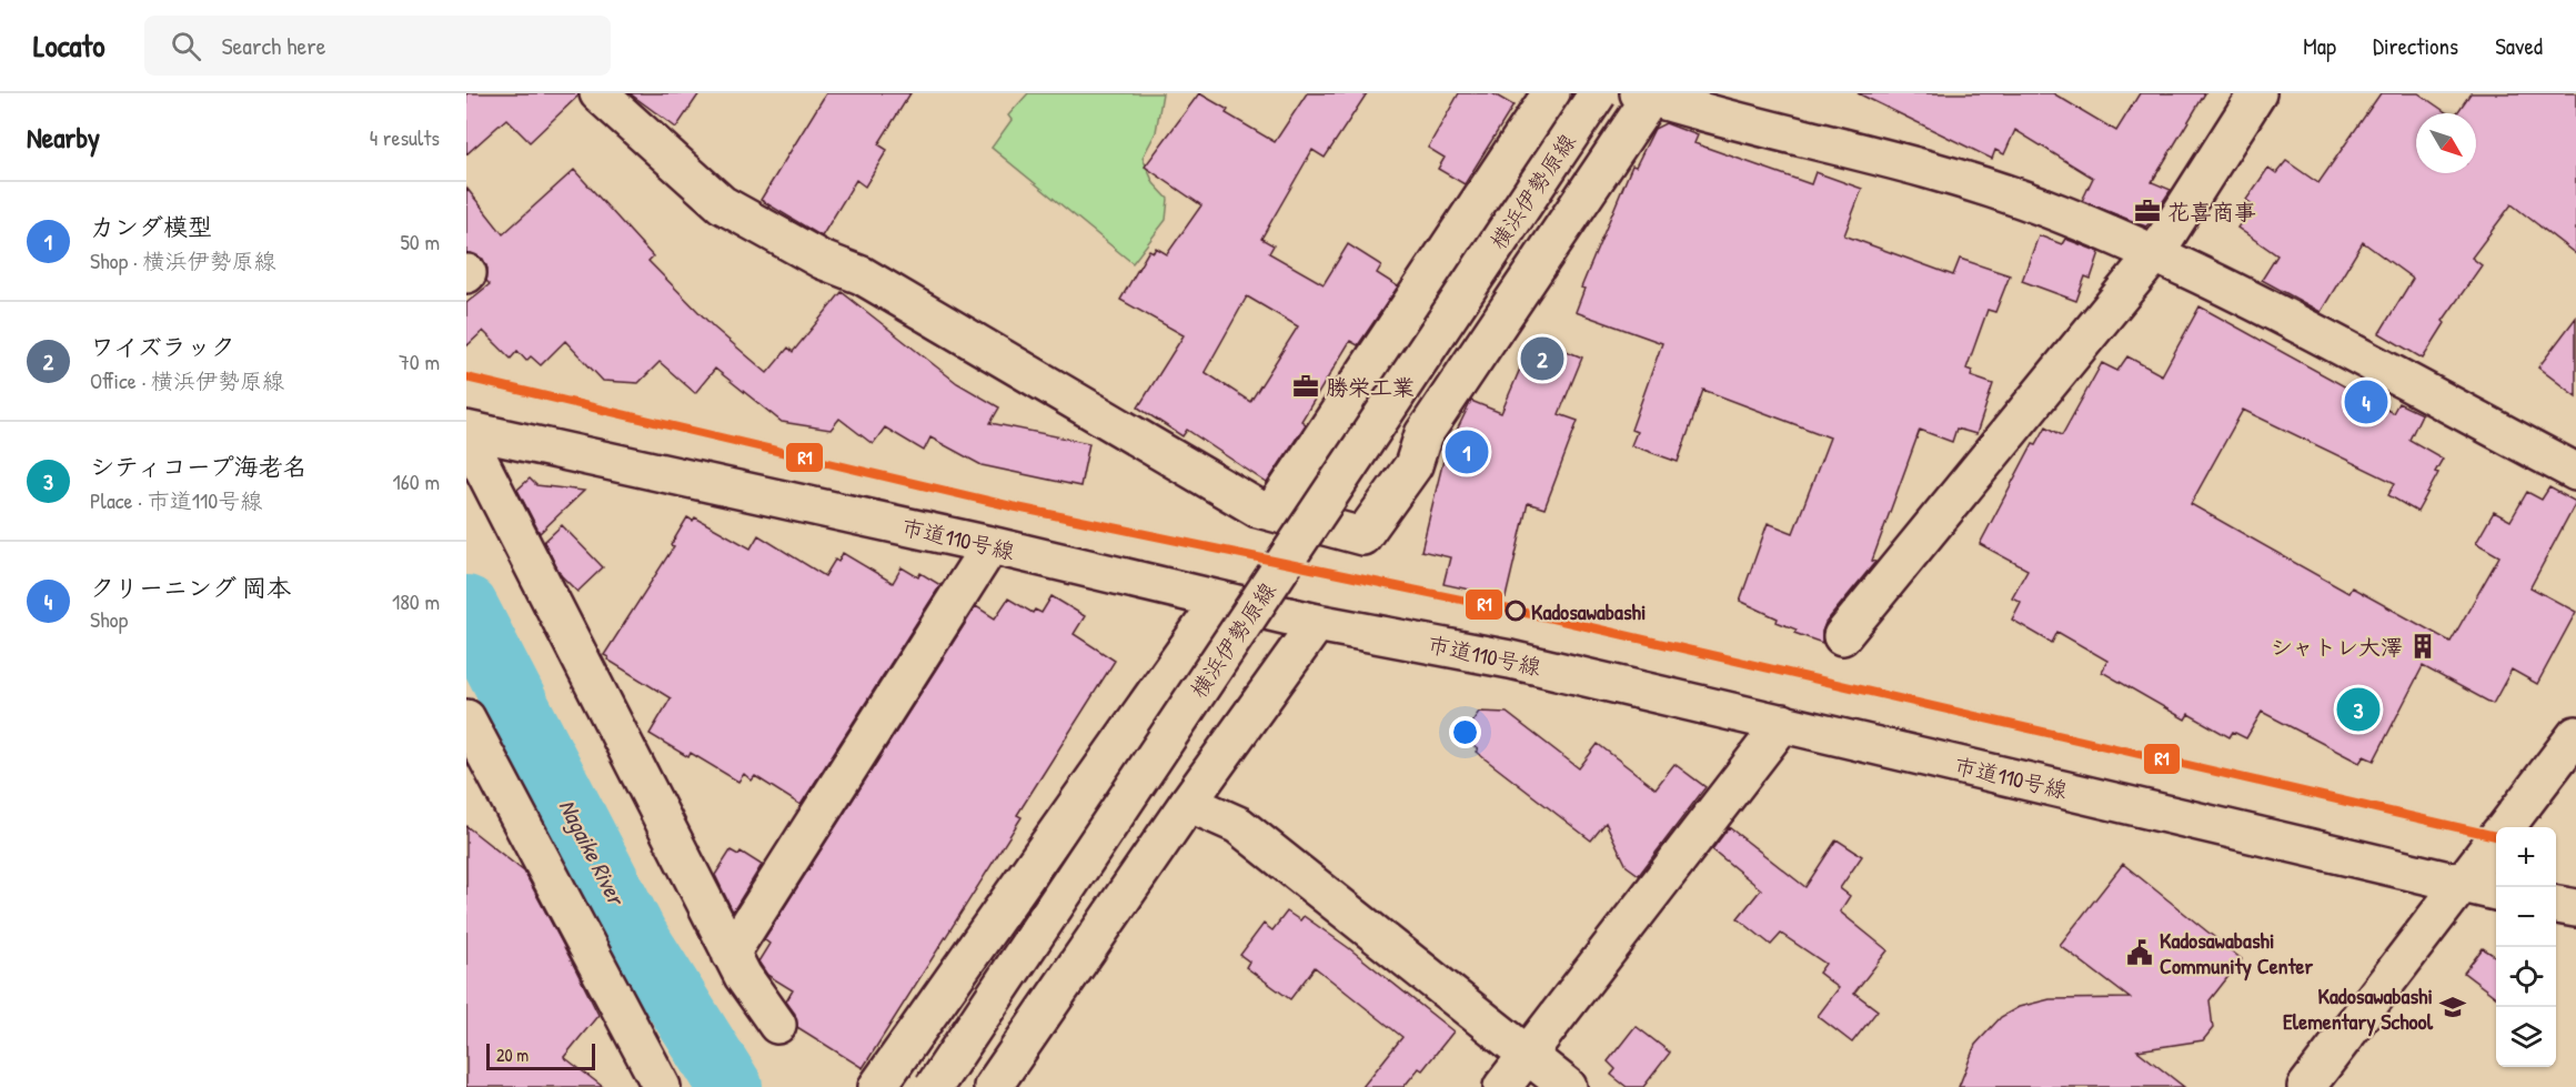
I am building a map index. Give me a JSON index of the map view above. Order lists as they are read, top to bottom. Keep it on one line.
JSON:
{"streets":{"street":["横浜伊勢原線","市道110号線"]},"water":["Nagaike River"],"places":{"office":["花喜商事","勝栄工業"],"other":["Kadosawabashi"],"building":["シャトレ大澤"],"public building":["Kadosawabashi Community Center"],"school or university":["Kadosawabashi Elementary School"]},"lines":["transit line R1"],"scale_bar":"20 m","north":"bottom right","page":{"header":"Locato","search":"Search here","nav":["Map","Directions","Saved"],"heading":["Nearby","4 results"],"list":[{"mark":"1","name":"カンダ模型","note":"Shop · 横浜伊勢原線","value":"50 m"},{"mark":"2","name":"ワイズラック","note":"Office · 横浜伊勢原線","value":"70 m"},{"mark":"3","name":"シティコープ海老名","note":"Place · 市道110号線","value":"160 m"},{"mark":"4","name":"クリーニング 岡本","note":"Shop","value":"180 m"}],"pins":["2","4","1","3"],"map_buttons":["+","−"],"scale":"20 m"}}
